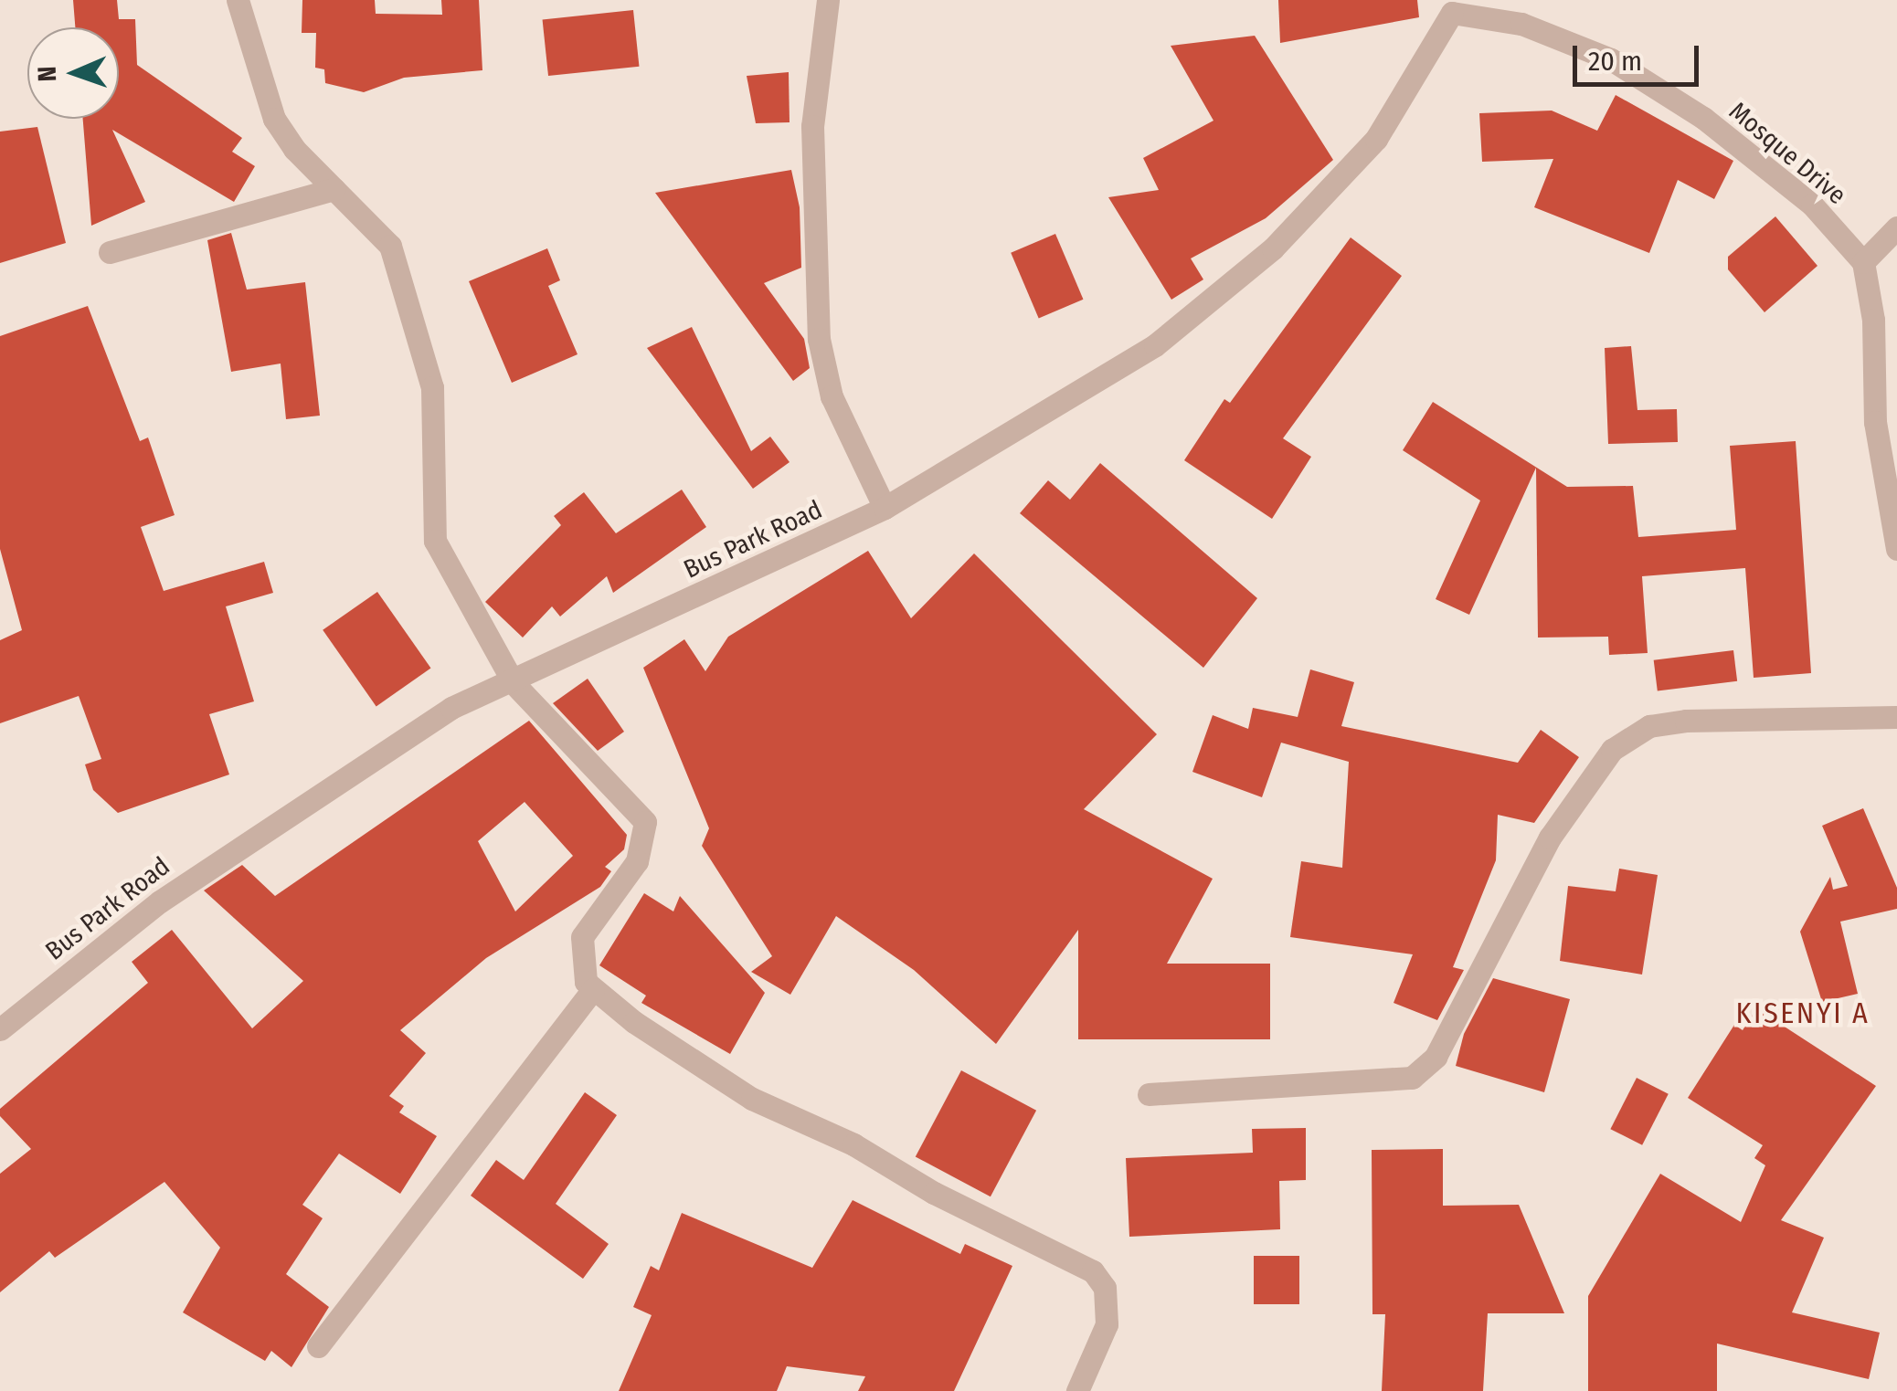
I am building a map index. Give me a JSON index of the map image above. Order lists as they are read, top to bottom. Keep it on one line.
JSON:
{"streets":{"street":["Mosque Drive","Bus Park Road"]},"crossings":[["Mosque Drive","Bus Park Road"]],"districts":["KISENYI A"],"scale_bar":"20 m","north":"left"}
